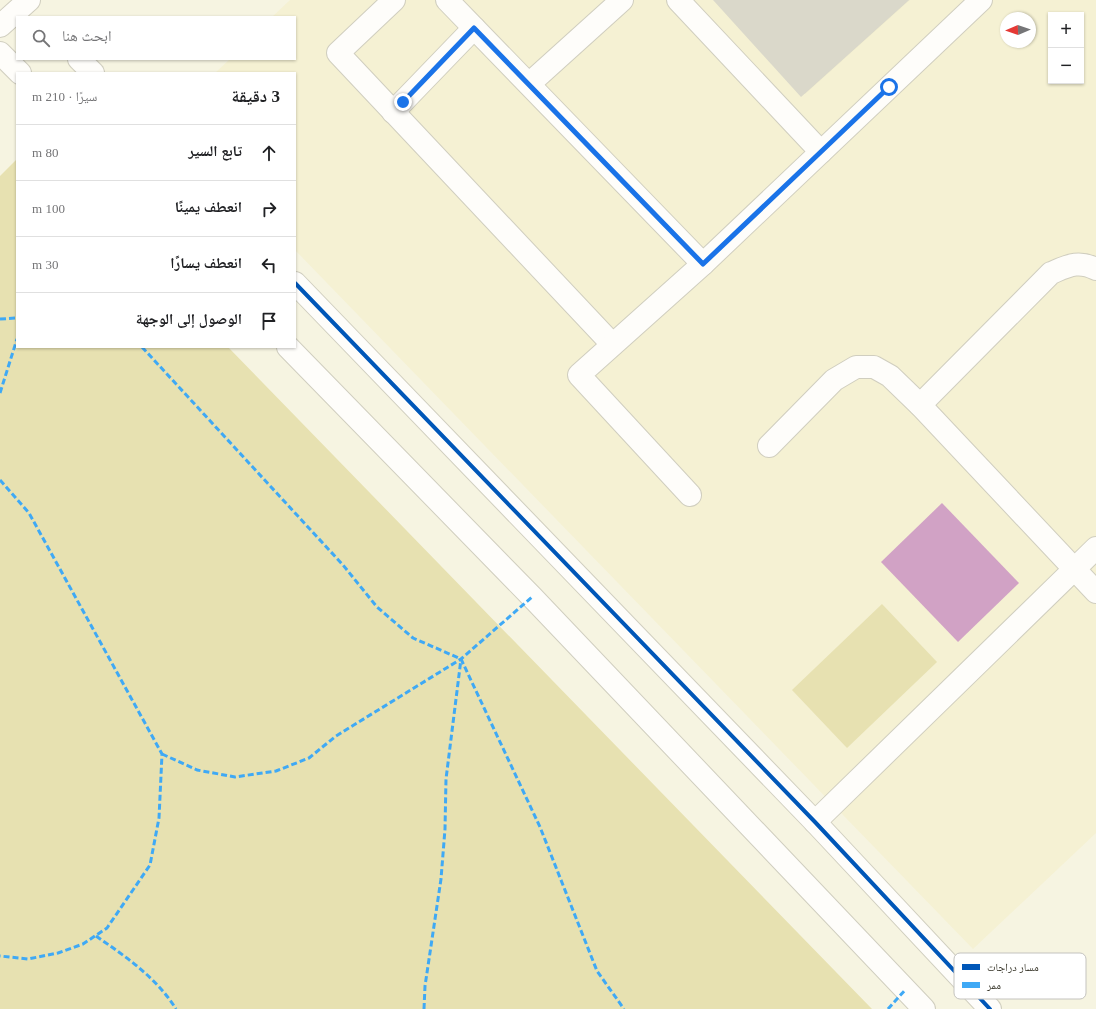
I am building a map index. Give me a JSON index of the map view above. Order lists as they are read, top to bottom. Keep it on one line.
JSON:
{"legend":["مسار دراجات","ممر"],"north":"left","page":{"map_buttons":["+","−"],"search":"ابحث هنا","heading":["3 دقيقة","سيرًا · 210 m"],"list":[["تابع السير","80 m"],["انعطف يمينًا","100 m"],["انعطف يسارًا","30 m"],"الوصول إلى الوجهة"]}}
